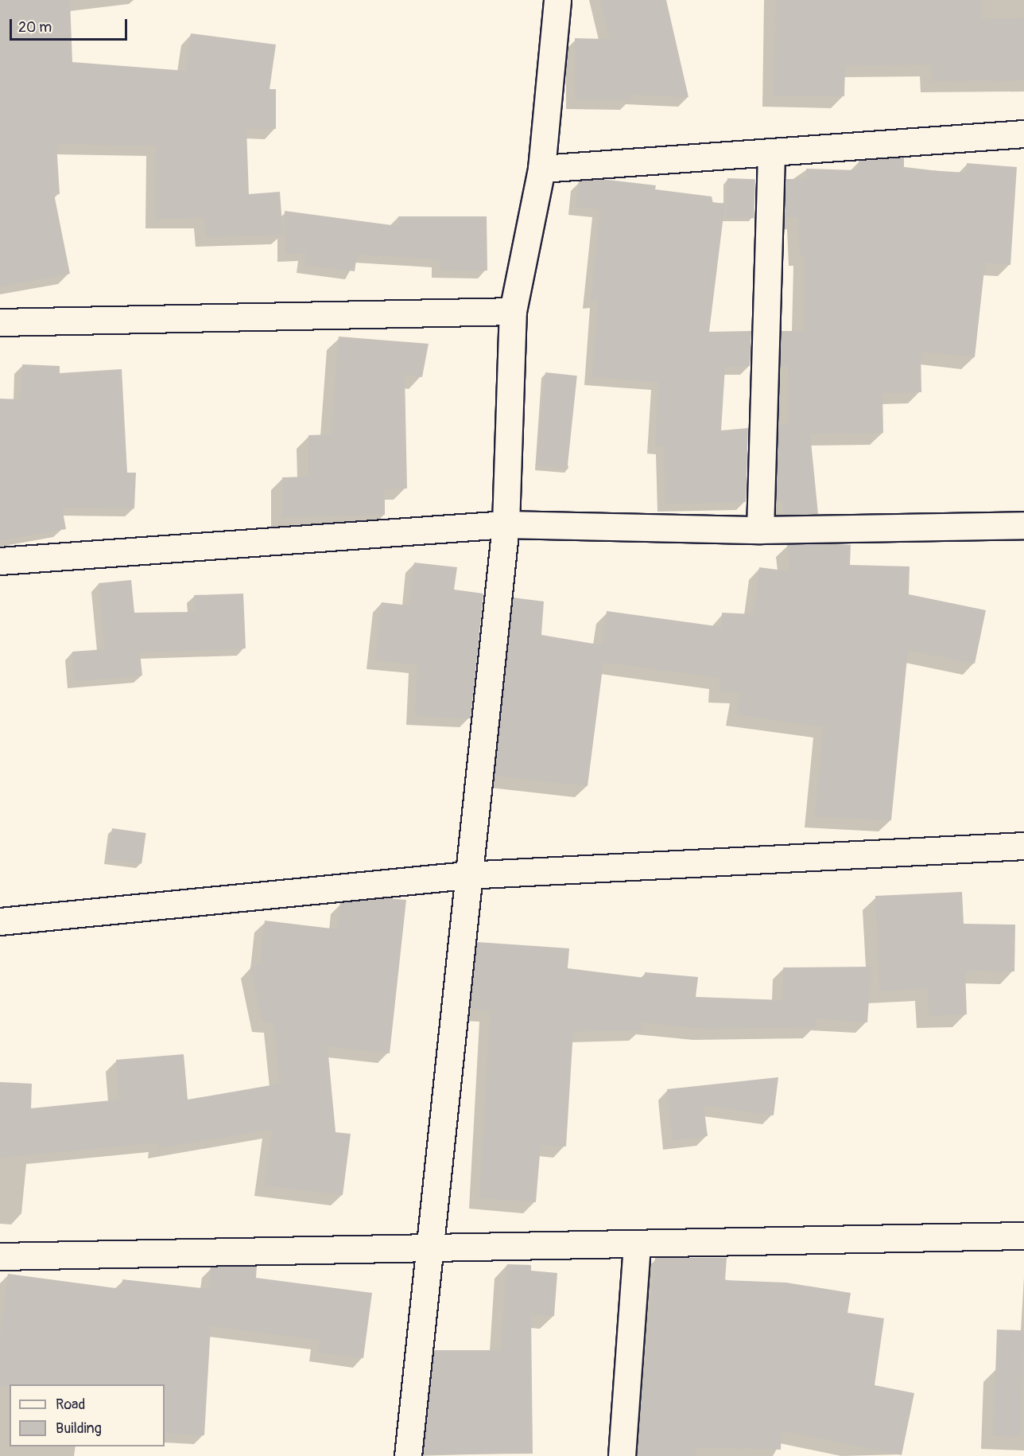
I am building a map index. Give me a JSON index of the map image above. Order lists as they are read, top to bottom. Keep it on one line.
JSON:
{"legend":["Road","Building"],"scale_bar":"20 m"}
